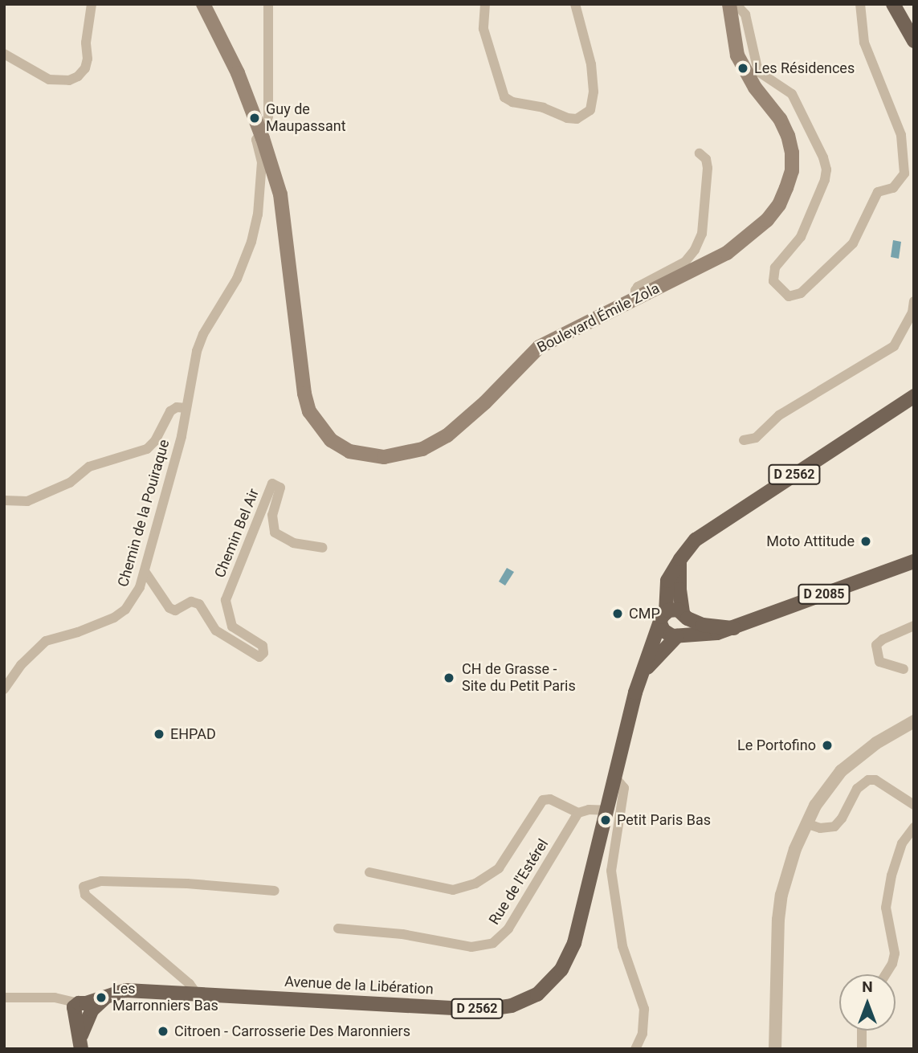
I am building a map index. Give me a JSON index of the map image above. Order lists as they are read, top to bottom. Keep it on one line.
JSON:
{"streets":{"main road":["Boulevard Émile Zola","D 2562","D 2085","Avenue de la Libération"],"street":["Chemin de la Pouiraque","Chemin Bel Air","Rue de l'Estérel"]},"crossings":[["Boulevard Émile Zola","Chemin de la Pouiraque"],["D 2562","D 2085"],["D 2562","Avenue de la Libération"],["Chemin de la Pouiraque","Chemin Bel Air"],["D 2085","Avenue de la Libération"]],"places":["Les Résidences","Guy de Maupassant","Moto Attitude","CMP","CH de Grasse - Site du Petit Paris","EHPAD","Le Portofino","Petit Paris Bas","Les Marronniers Bas","Citroen - Carrosserie Des Maronniers"],"north":"top"}
